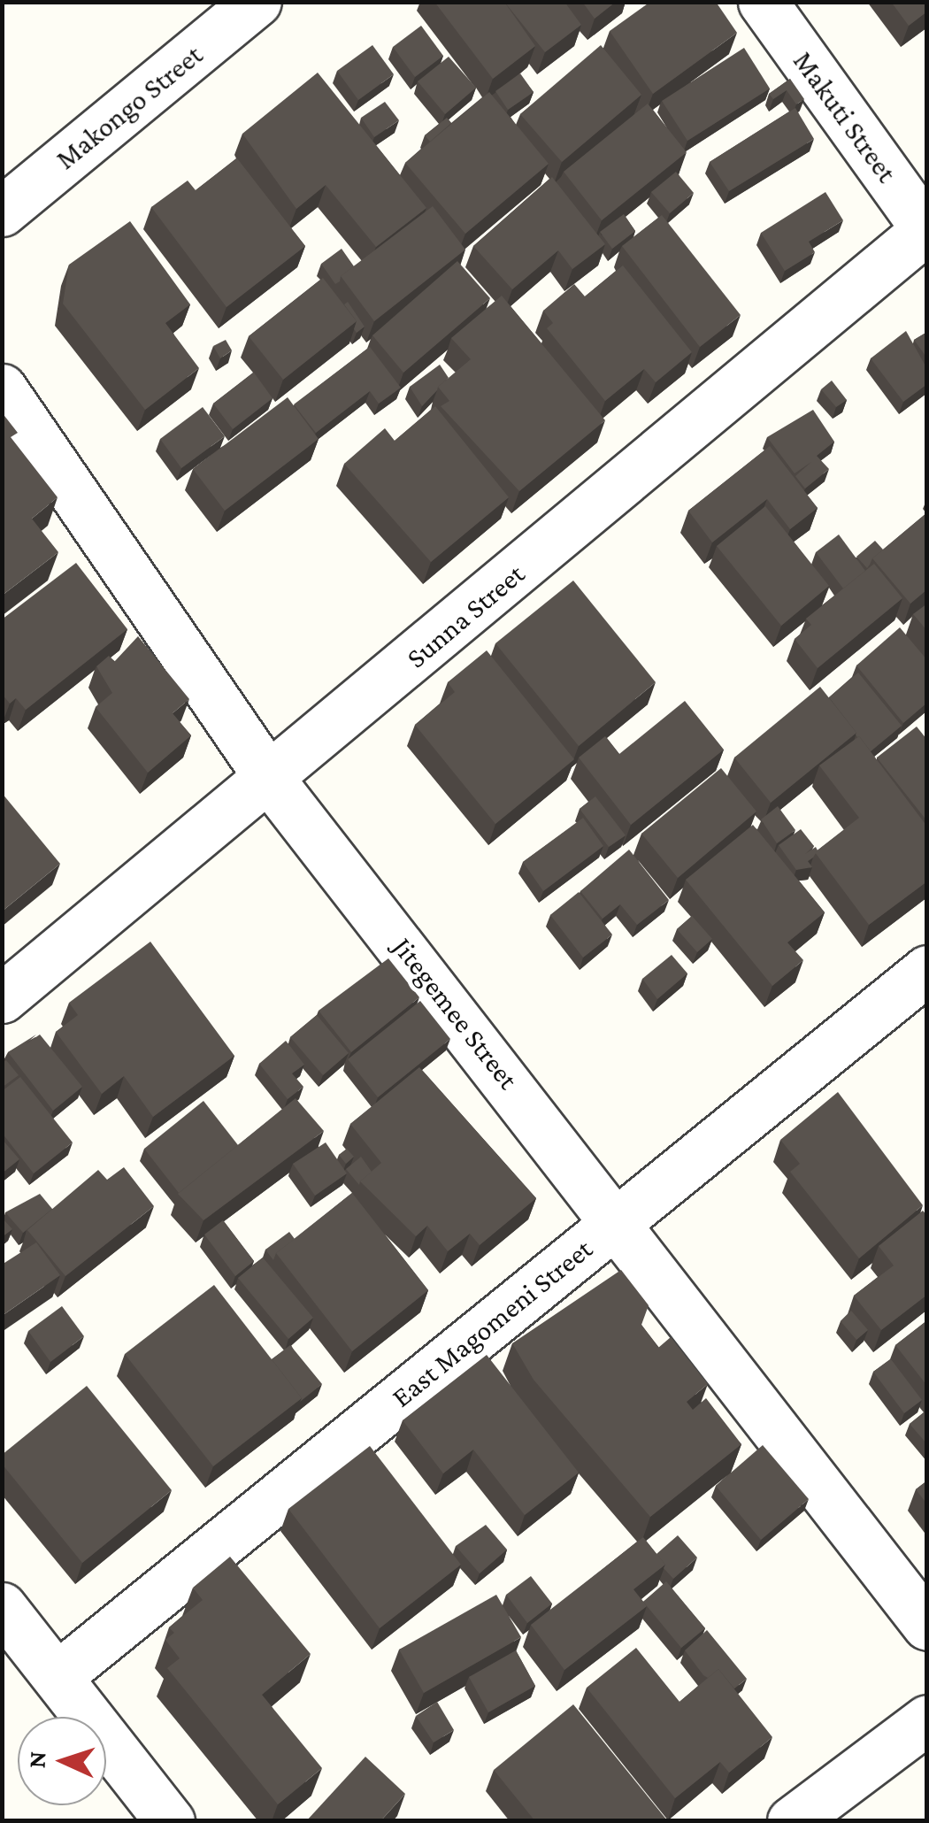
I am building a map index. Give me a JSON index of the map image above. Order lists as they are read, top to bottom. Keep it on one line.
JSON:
{"streets":{"street":["Makongo Street","Makuti Street","Sunna Street","Jitegemee Street","East Magomeni Street"]},"crossings":[["Makuti Street","Sunna Street"],["Sunna Street","Jitegemee Street"],["Jitegemee Street","East Magomeni Street"]],"north":"left"}
